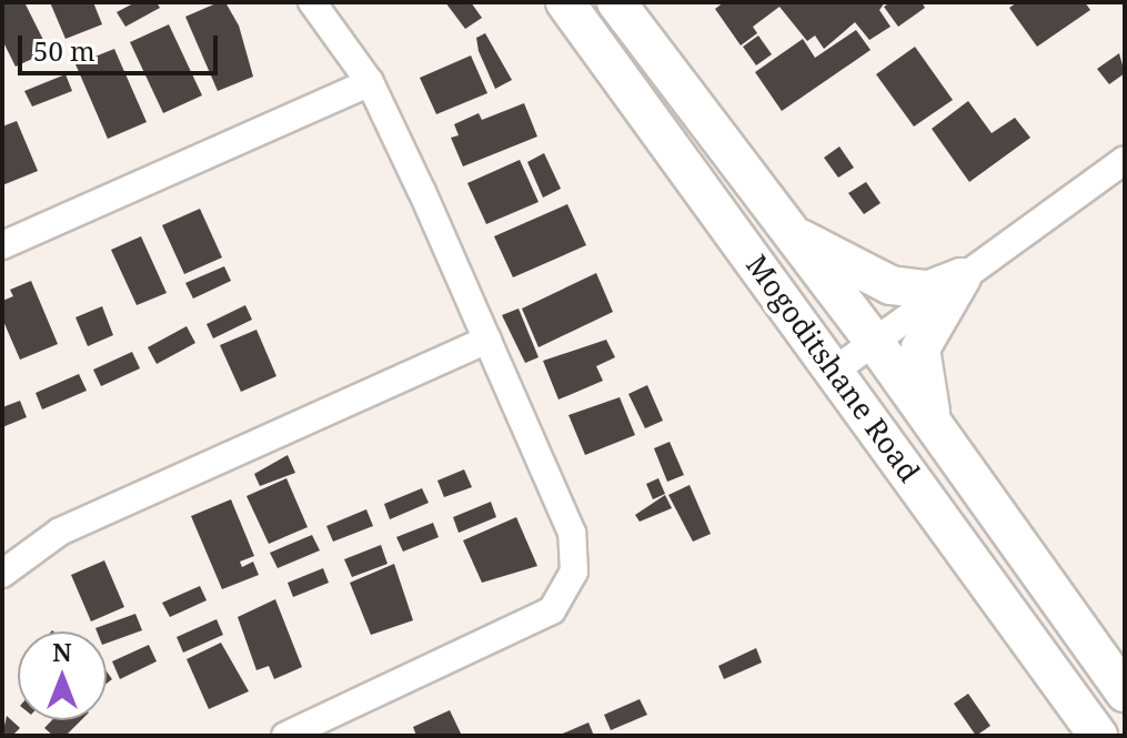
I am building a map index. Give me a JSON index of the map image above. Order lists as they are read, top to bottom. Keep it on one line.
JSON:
{"streets":{"main road":["Mogoditshane Road"]},"scale_bar":"50 m","north":"top"}
